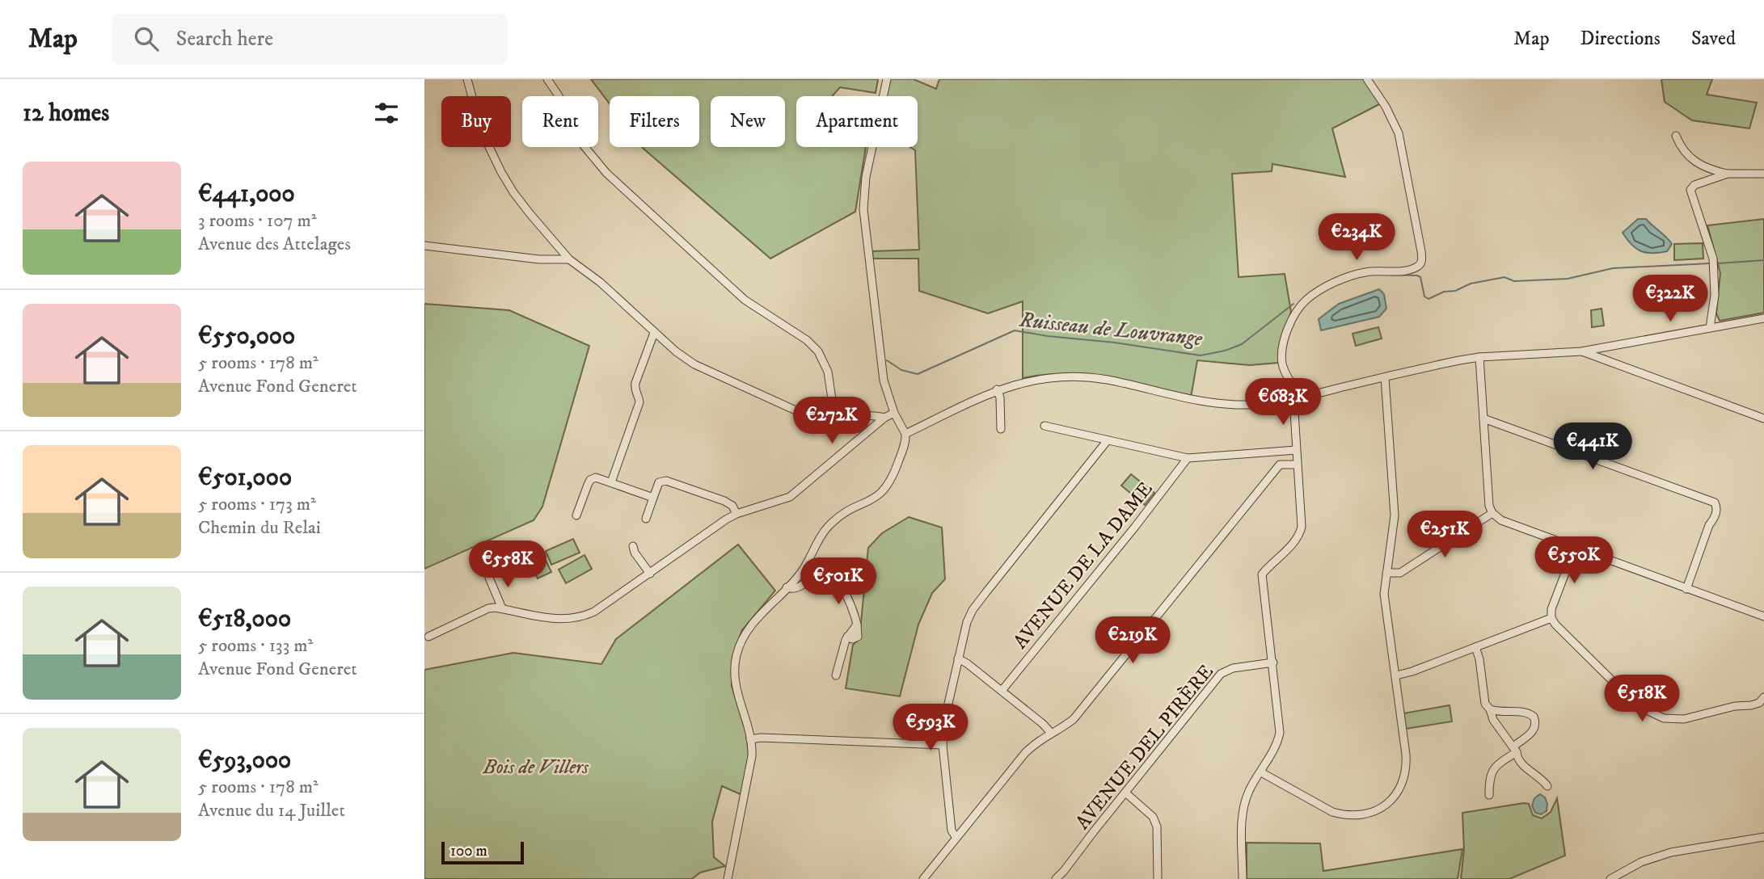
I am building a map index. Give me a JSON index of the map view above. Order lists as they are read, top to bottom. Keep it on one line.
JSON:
{"streets":{"street":["AVENUE DE LA DAME","AVENUE DEL PIRÈRE"]},"water":["Ruisseau de Louvrange"],"parks":["Bois de Villers"],"scale_bar":"100 m","page":{"header":"Map","search":"Search here","nav":["Map","Directions","Saved"],"heading":"12 homes","chip":["Buy","Rent","Filters","New","Apartment"],"list":[{"name":"€441,000","note":"3 rooms · 107 m² · Avenue des Attelages"},{"name":"€550,000","note":"5 rooms · 178 m² · Avenue Fond Generet"},{"name":"€501,000","note":"5 rooms · 173 m² · Chemin du Relai"},{"name":"€518,000","note":"5 rooms · 133 m² · Avenue Fond Generet"},{"name":"€593,000","note":"5 rooms · 178 m² · Avenue du 14 Juillet"}],"price":["€234K","€322K","€683K","€272K","€441K","€251K","€550K","€558K","€501K","€219K","€518K","€593K"],"scale":"100 m"}}
